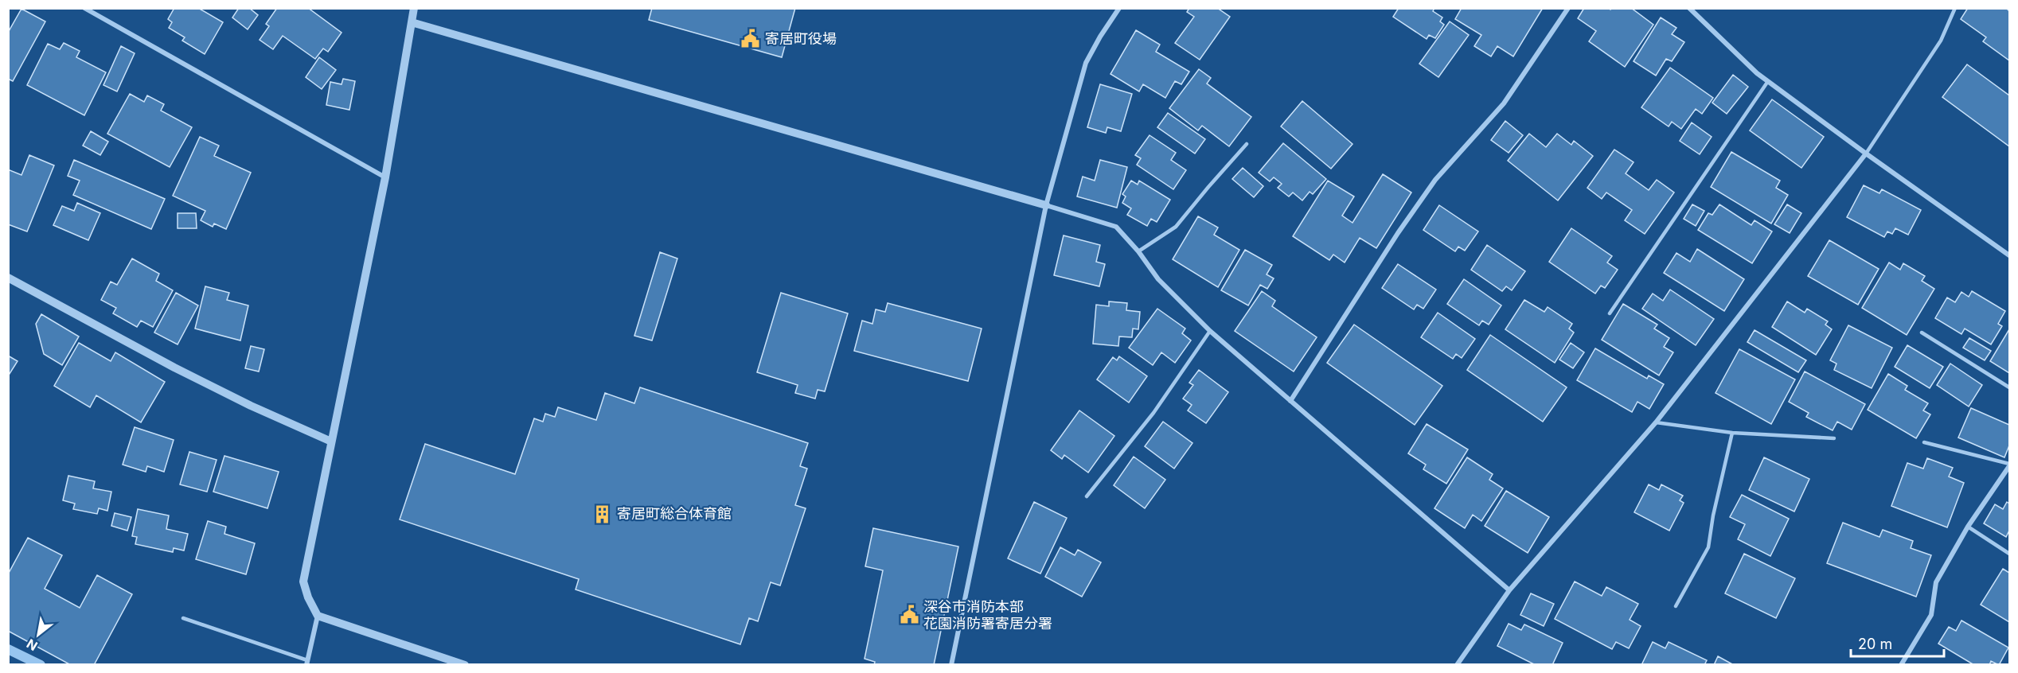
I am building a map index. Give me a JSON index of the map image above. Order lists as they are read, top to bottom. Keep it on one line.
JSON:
{"places":{"public building":["寄居町役場","深谷市消防本部 花園消防署寄居分署"],"building":["寄居町総合体育館"]},"scale_bar":"20 m","north":"bottom left"}
